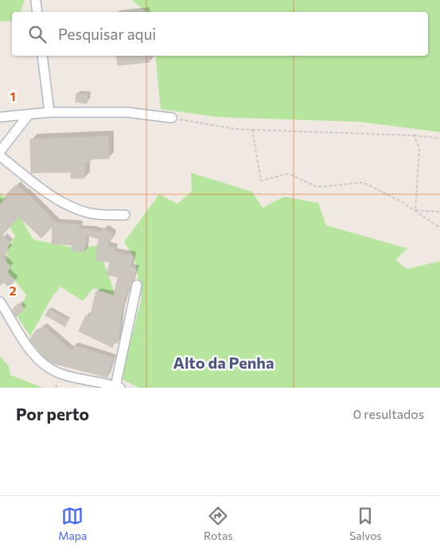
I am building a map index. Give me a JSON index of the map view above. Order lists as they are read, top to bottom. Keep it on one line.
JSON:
{"districts":["Alto da Penha"],"page":{"search":"Pesquisar aqui","heading":["Por perto","0 resultados"],"nav":["Mapa","Rotas","Salvos"]},"grid":{"rows":["1","2"]}}
